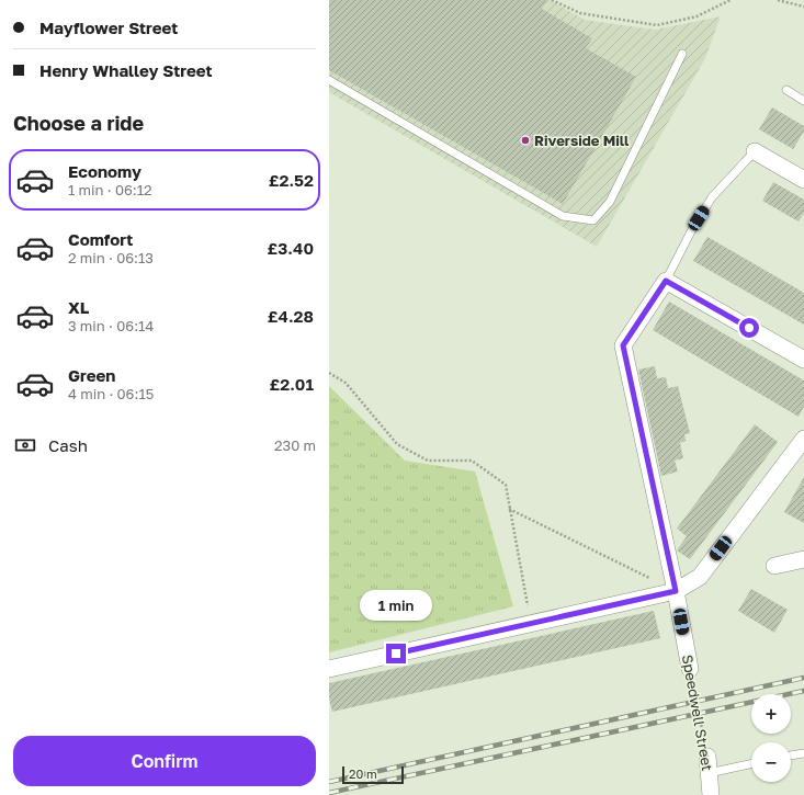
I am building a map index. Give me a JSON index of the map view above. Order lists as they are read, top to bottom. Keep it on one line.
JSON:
{"streets":{"street":["Speedwell Street"]},"places":["Riverside Mill"],"scale_bar":"20 m","page":{"banner":["Mayflower Street","Henry Whalley Street"],"heading":"Choose a ride","list":[{"name":"Economy","note":"1 min · 06:12","value":"£2.52"},{"name":"Comfort","note":"2 min · 06:13","value":"£3.40"},{"name":"XL","note":"3 min · 06:14","value":"£4.28"},{"name":"Green","note":"4 min · 06:15","value":"£2.01"}],"pay":["Cash","230 m"],"bubble":"1 min","map_buttons":["+","−"],"buttons":"Confirm","scale":"20 m"}}
